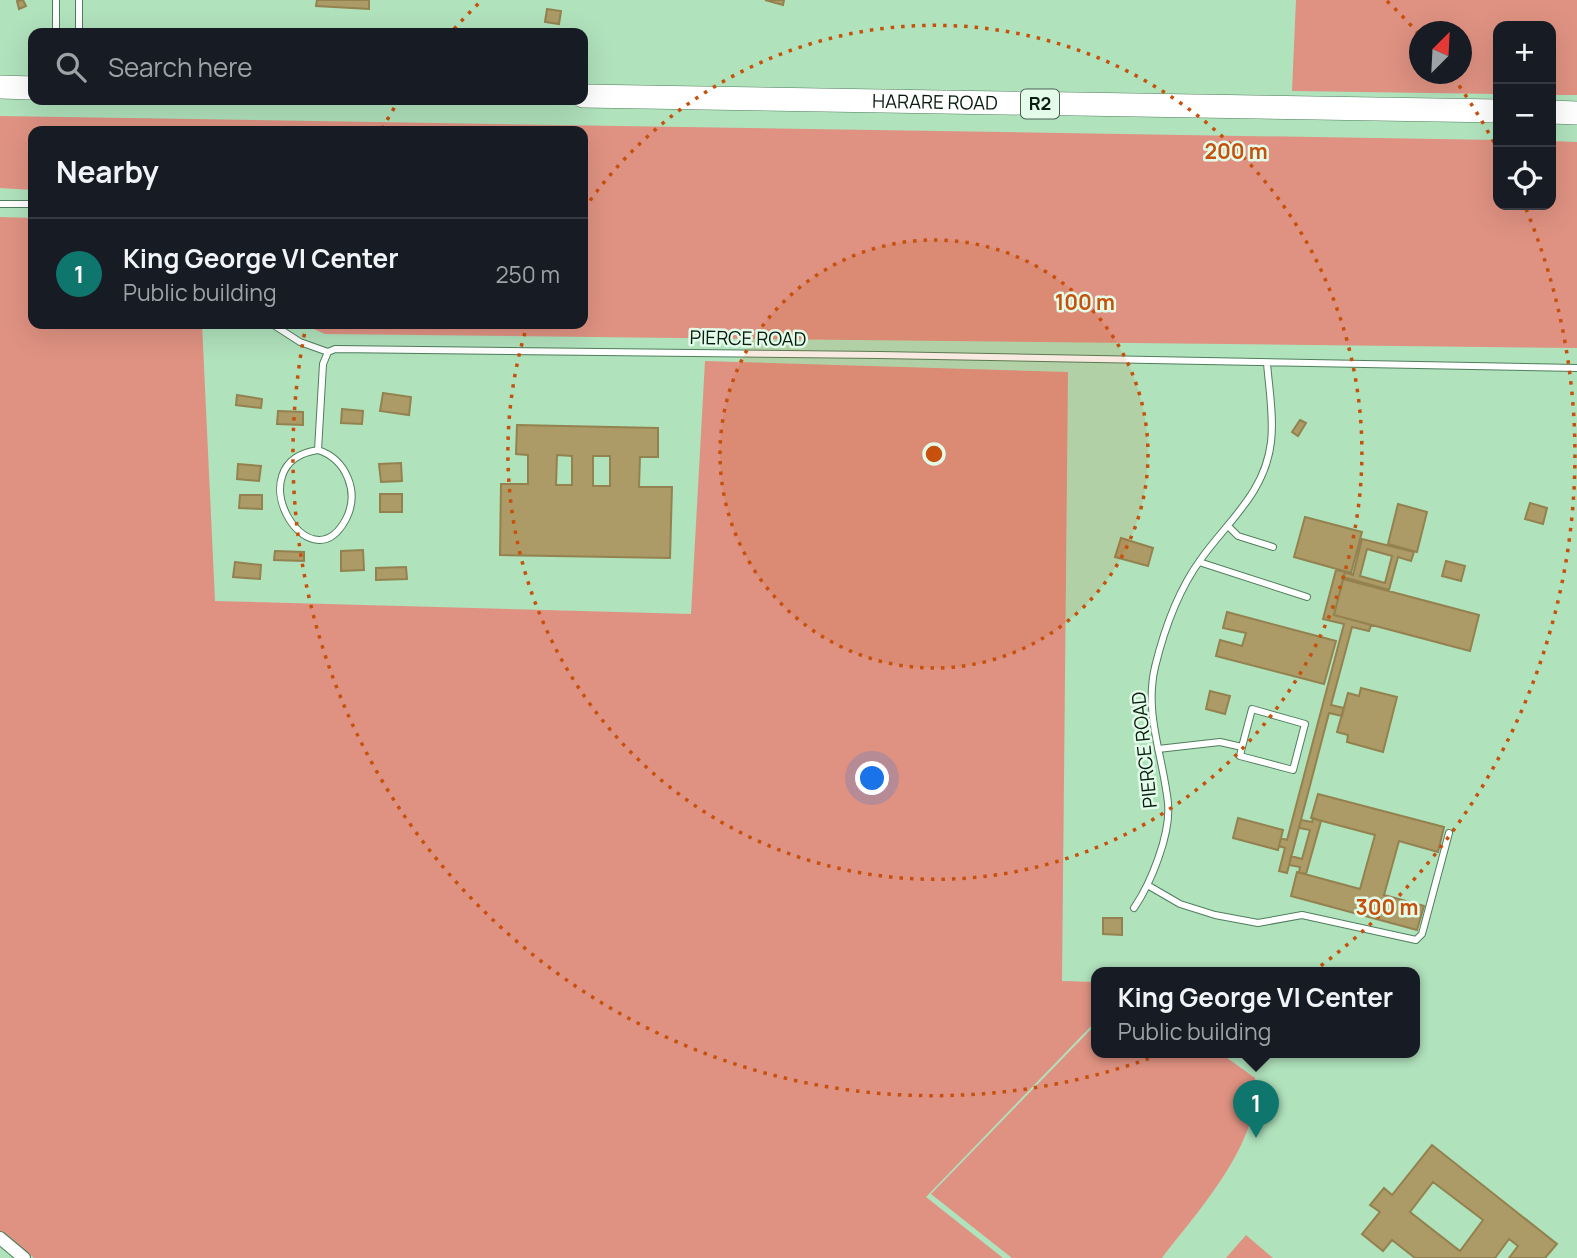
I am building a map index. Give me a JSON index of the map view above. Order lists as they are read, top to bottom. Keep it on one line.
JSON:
{"streets":{"highway":["HARARE ROAD","R2"],"lane":["PIERCE ROAD"]},"north":"top right","page":{"map_buttons":["+","−"],"search":"Search here","heading":"Nearby","list":[{"mark":"1","name":"King George VI Center","note":"Public building","value":"250 m"}],"popup":["King George VI Center","Public building"],"pins":"1"},"rings":["200 m","100 m","300 m"]}
